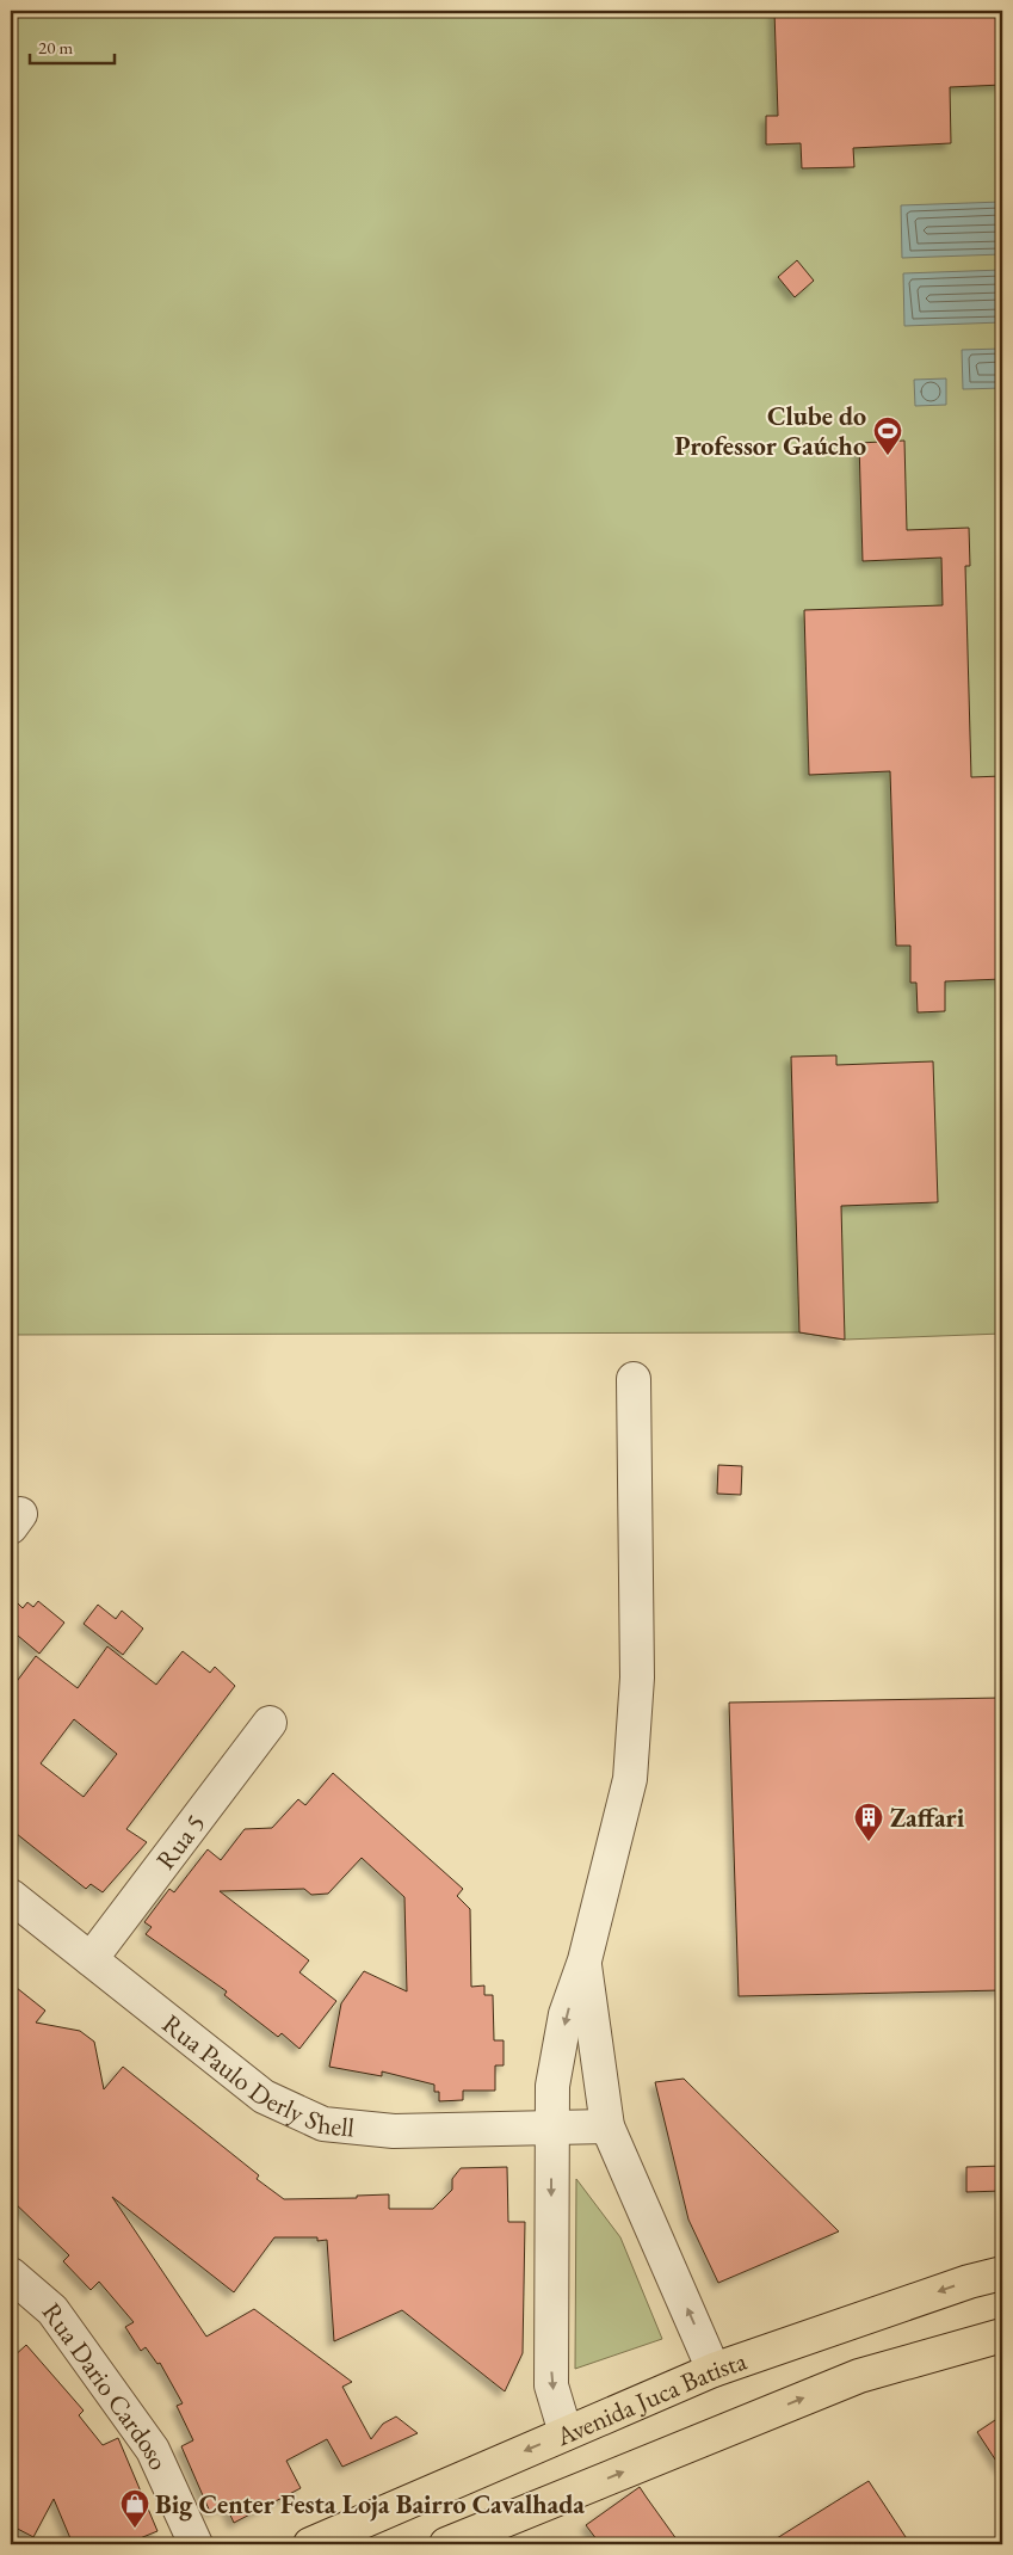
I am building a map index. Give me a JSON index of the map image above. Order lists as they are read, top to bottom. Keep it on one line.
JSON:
{"streets":{"main road":["Avenida Juca Batista"],"street":["Rua 5","Rua Paulo Derly Shell","Rua Dario Cardoso"]},"crossings":[["Rua 5","Rua Paulo Derly Shell"]],"places":{"sports":["Clube do Professor Gaúcho"],"building":["Zaffari"],"shop":["Big Center Festa Loja Bairro Cavalhada"]},"scale_bar":"20 m"}
